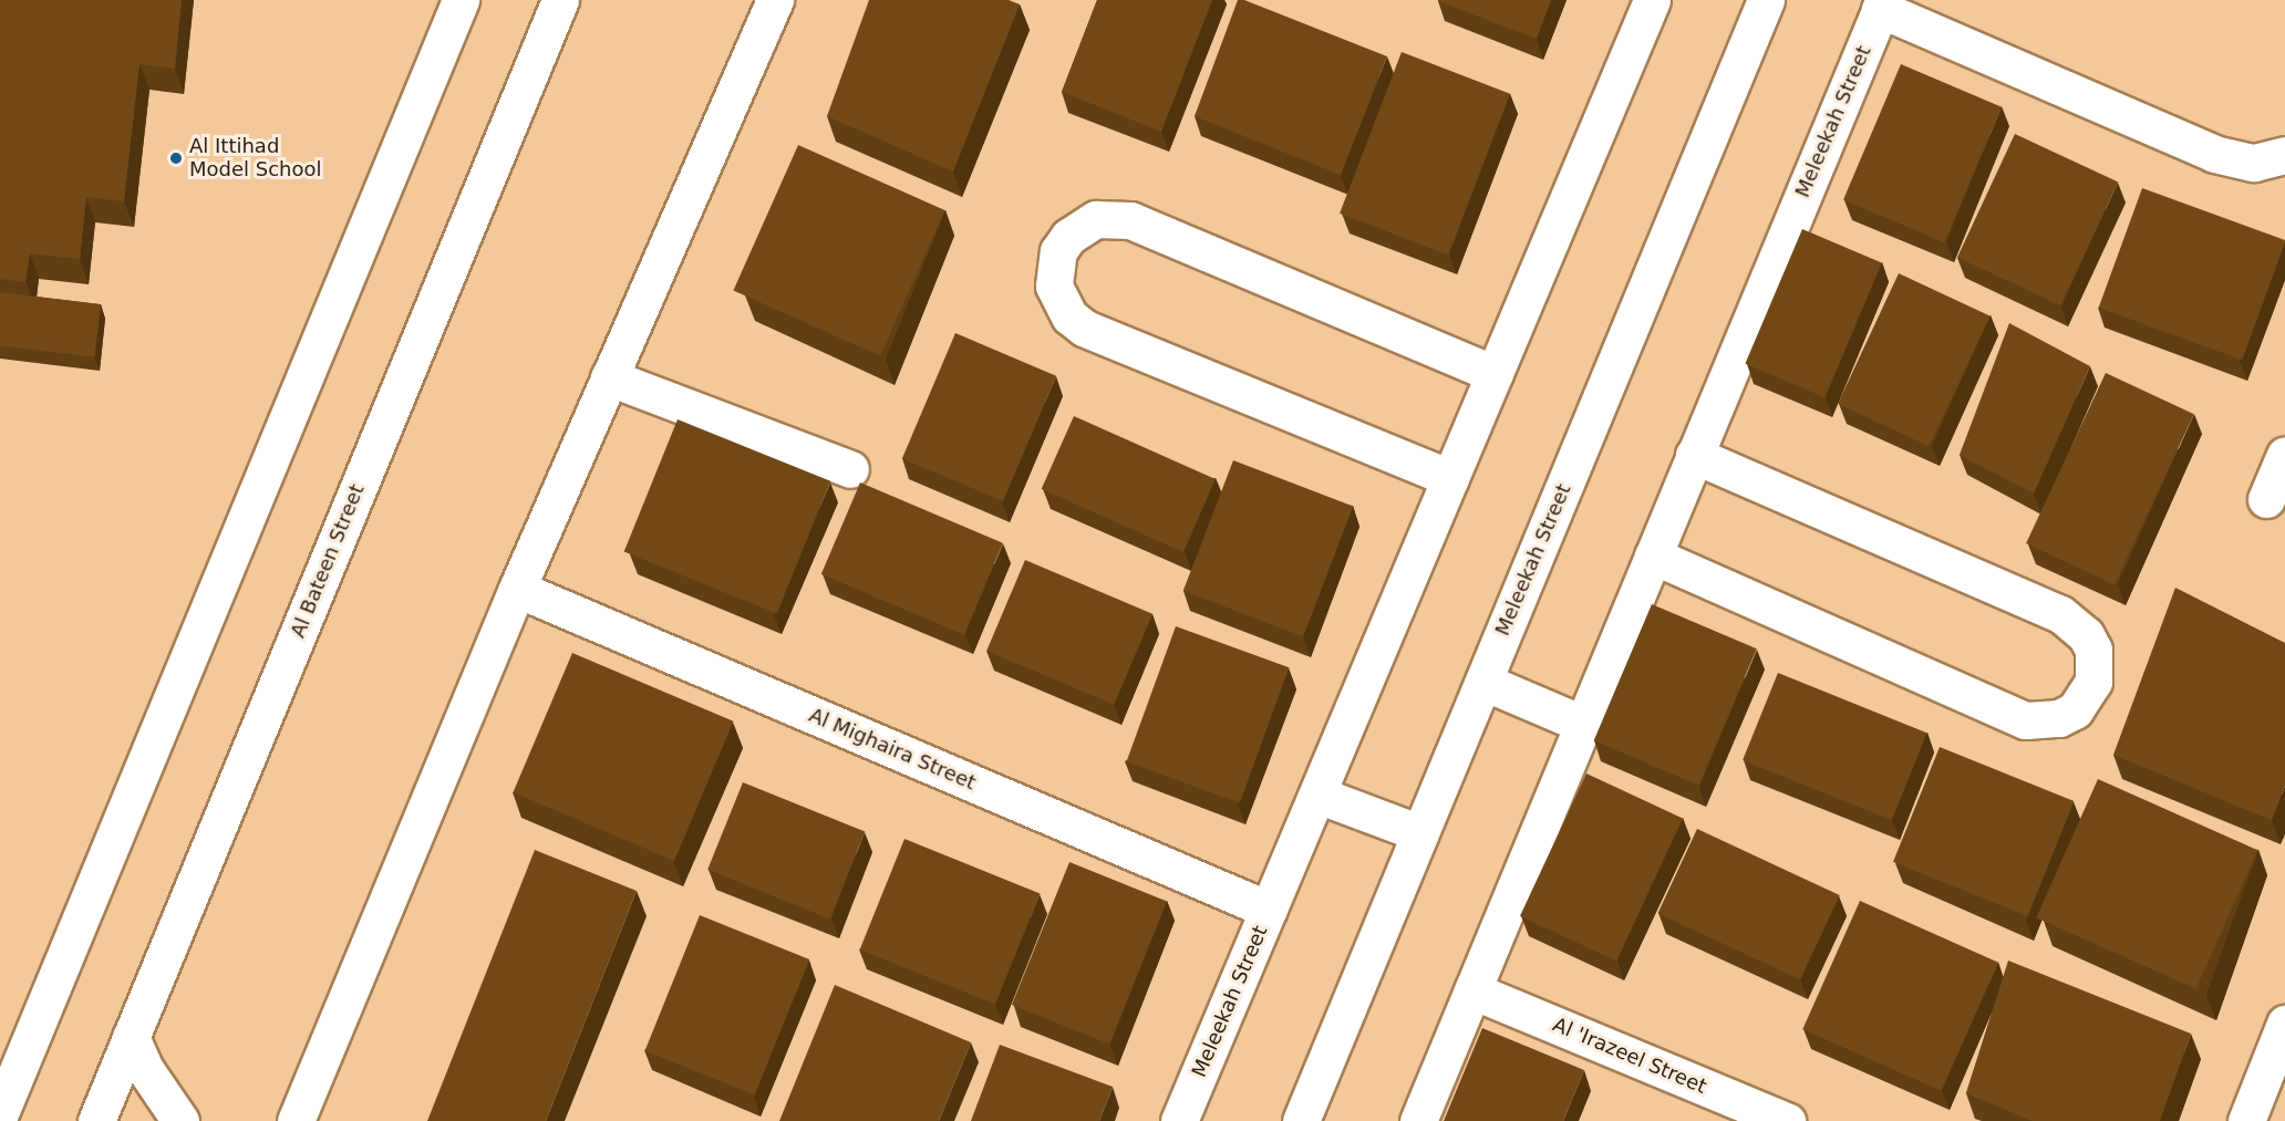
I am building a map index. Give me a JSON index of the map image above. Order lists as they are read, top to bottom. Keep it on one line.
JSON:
{"streets":{"street":["Meleekah Street","Al Bateen Street","Al Mighaira Street","Al 'Irazeel Street"]},"crossings":[["Meleekah Street","Al Mighaira Street"],["Meleekah Street","Al 'Irazeel Street"]],"places":["Al Ittihad Model School"]}
